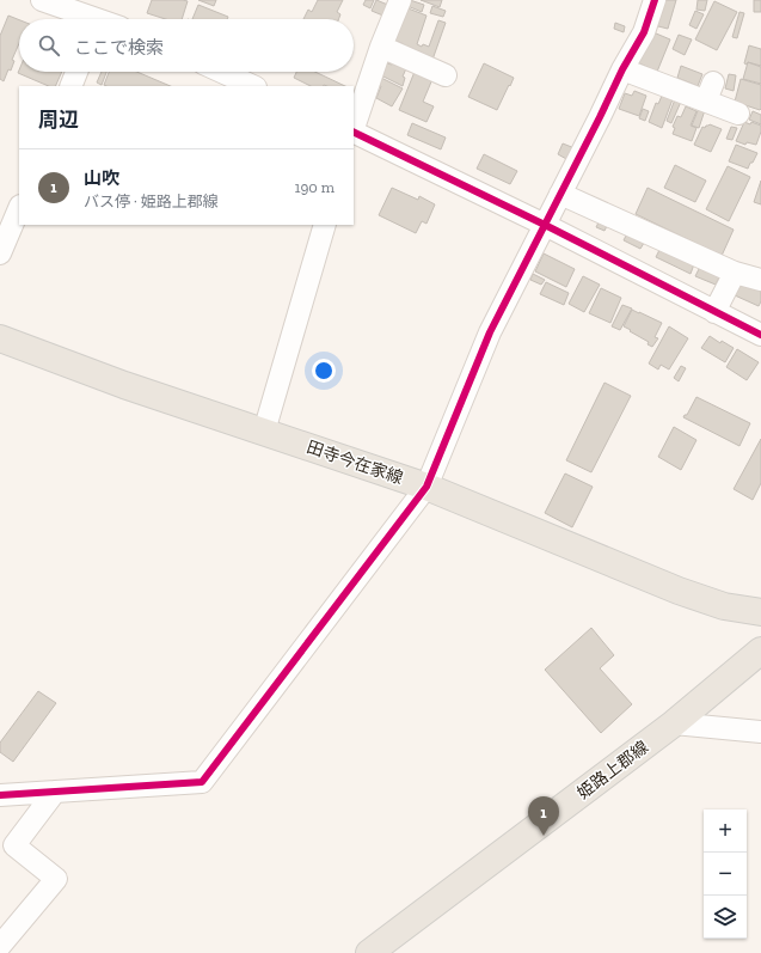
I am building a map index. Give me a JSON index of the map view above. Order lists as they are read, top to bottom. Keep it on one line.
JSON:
{"streets":{"main road":["田寺今在家線","姫路上郡線"]},"page":{"search":"ここで検索","heading":"周辺","list":[{"mark":"1","name":"山吹","note":"バス停 · 姫路上郡線","value":"190 m"}],"pins":"1","map_buttons":["+","−"]}}
